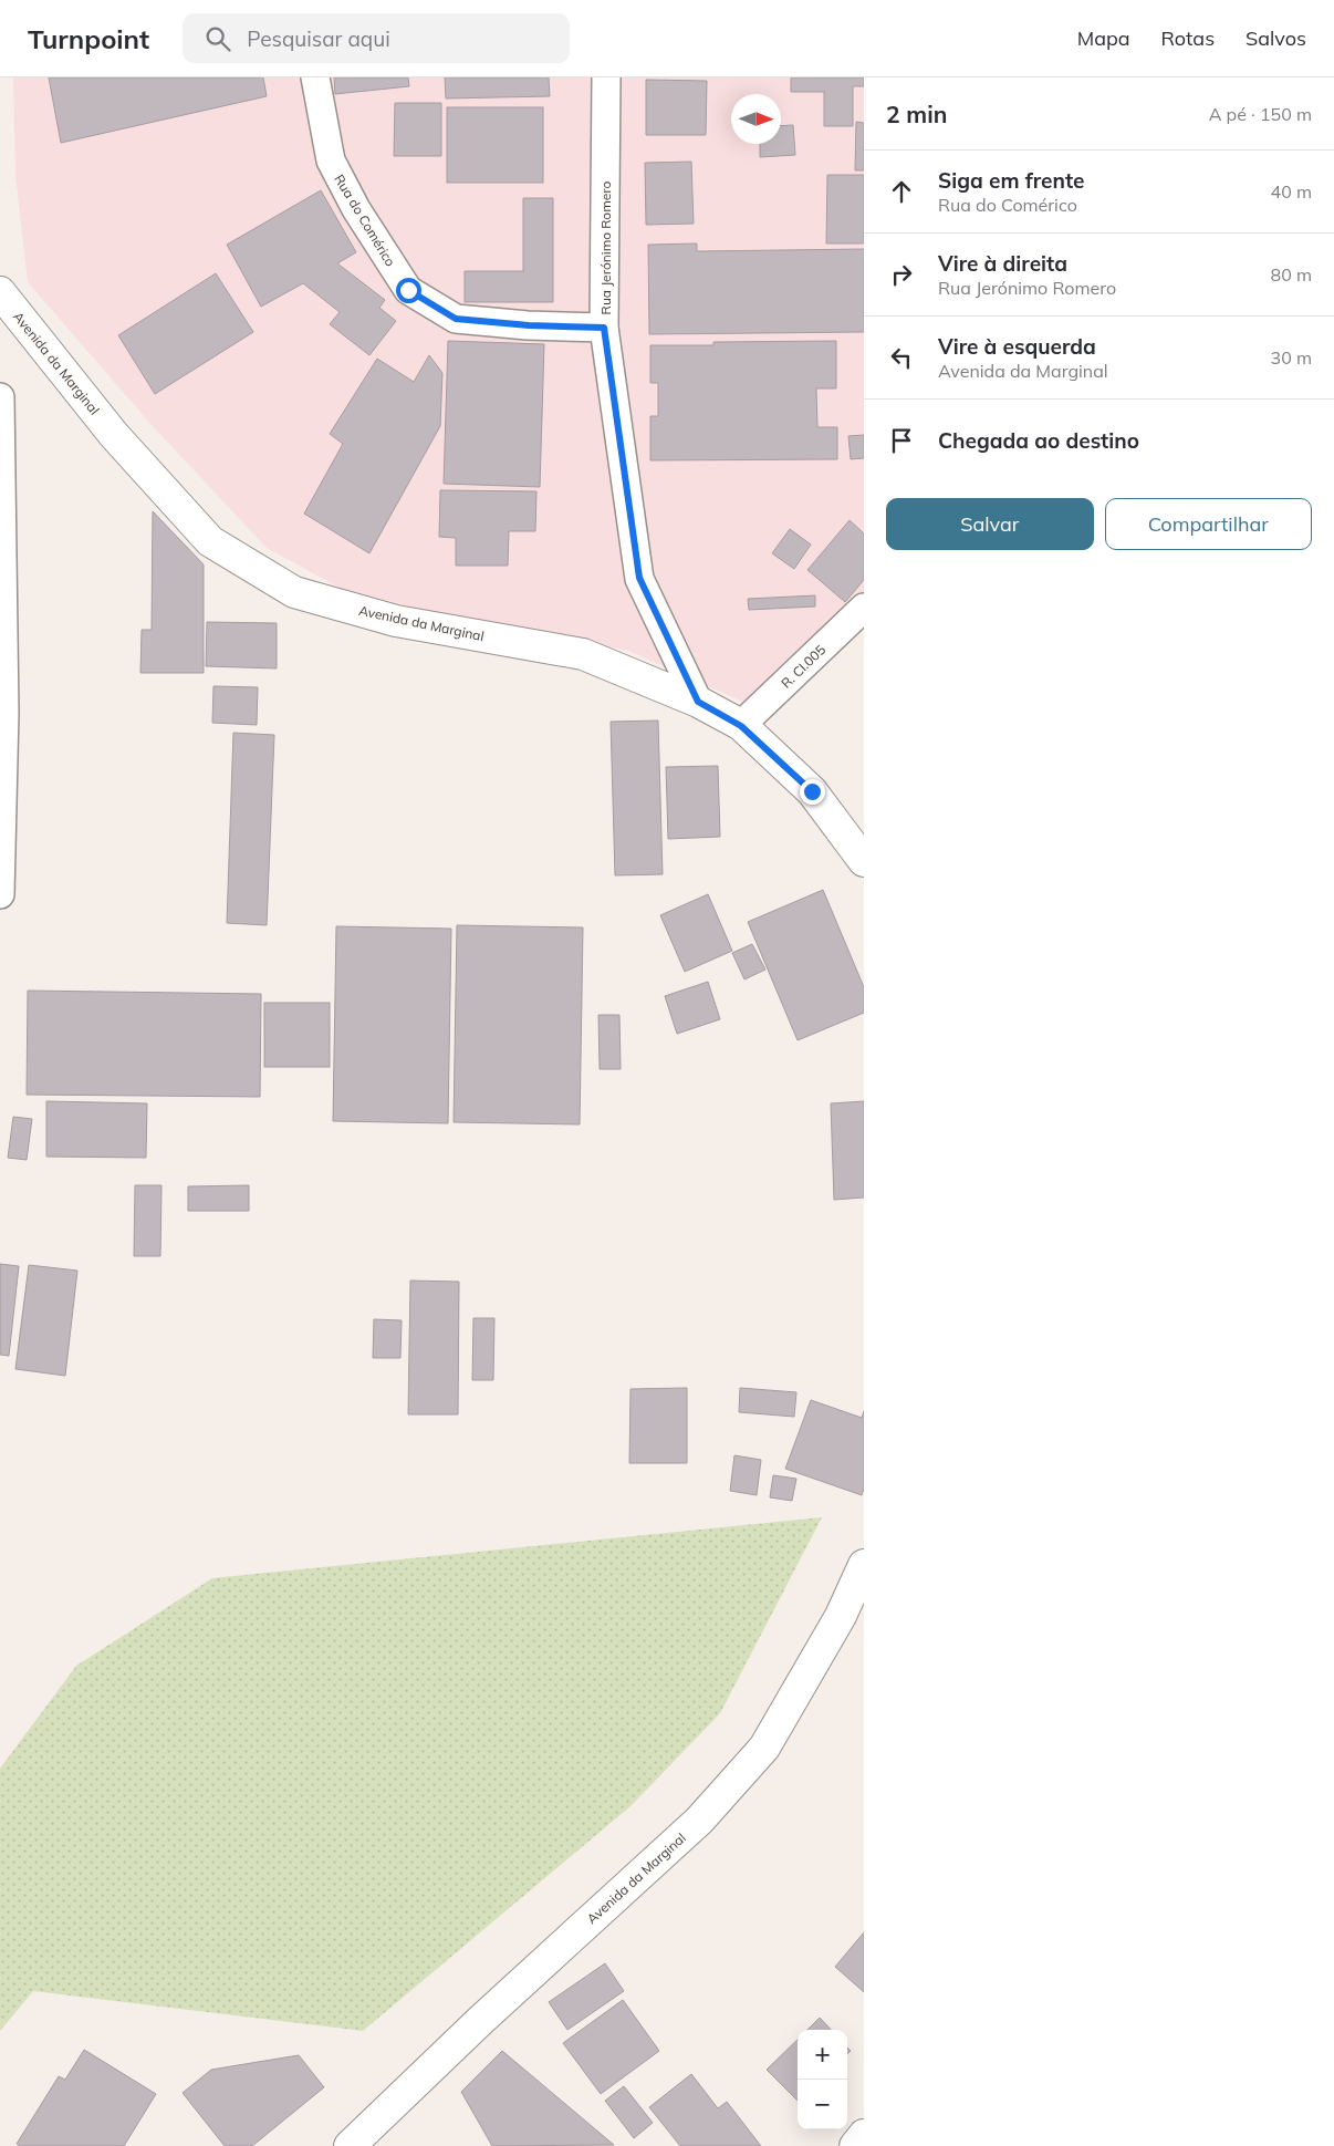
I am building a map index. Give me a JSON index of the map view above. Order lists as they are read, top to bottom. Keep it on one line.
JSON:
{"streets":{"street":["Rua do Comérico","Rua Jerónimo Romero","Avenida da Marginal","R. CI.005"]},"crossings":[["Rua do Comérico","Rua Jerónimo Romero"],["Rua Jerónimo Romero","Avenida da Marginal"],["Avenida da Marginal","R. CI.005"]],"north":"right","page":{"header":"Turnpoint","search":"Pesquisar aqui","nav":["Mapa","Rotas","Salvos"],"heading":["2 min","A pé · 150 m"],"list":[["Siga em frente","Rua do Comérico","40 m"],["Vire à direita","Rua Jerónimo Romero","80 m"],["Vire à esquerda","Avenida da Marginal","30 m"],"Chegada ao destino"],"buttons":["Salvar","Compartilhar"],"map_buttons":["+","−"]}}
